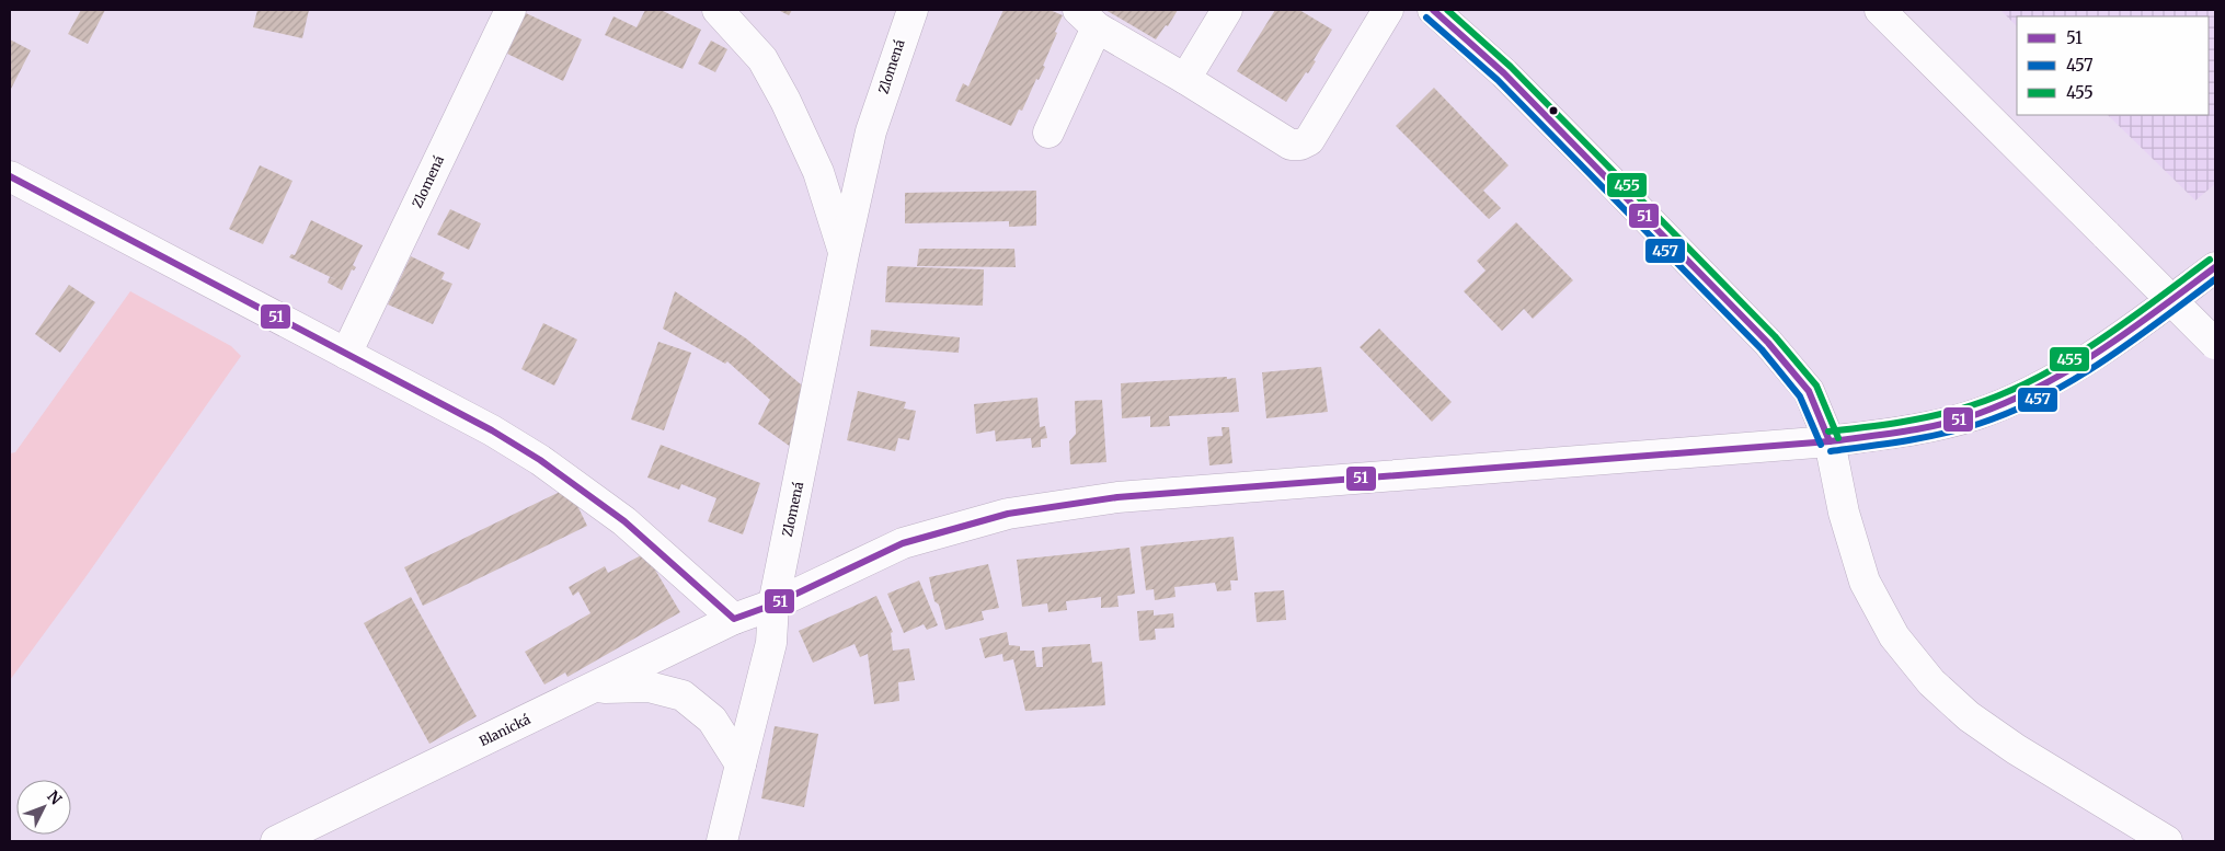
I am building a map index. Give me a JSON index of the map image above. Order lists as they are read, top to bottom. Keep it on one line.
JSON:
{"streets":{"street":["Zlomená","Blanická"]},"crossings":[["Zlomená","Blanická"]],"lines":["transit line 51","transit line 455","transit line 457"],"legend":["51","457","455"],"north":"top right"}
